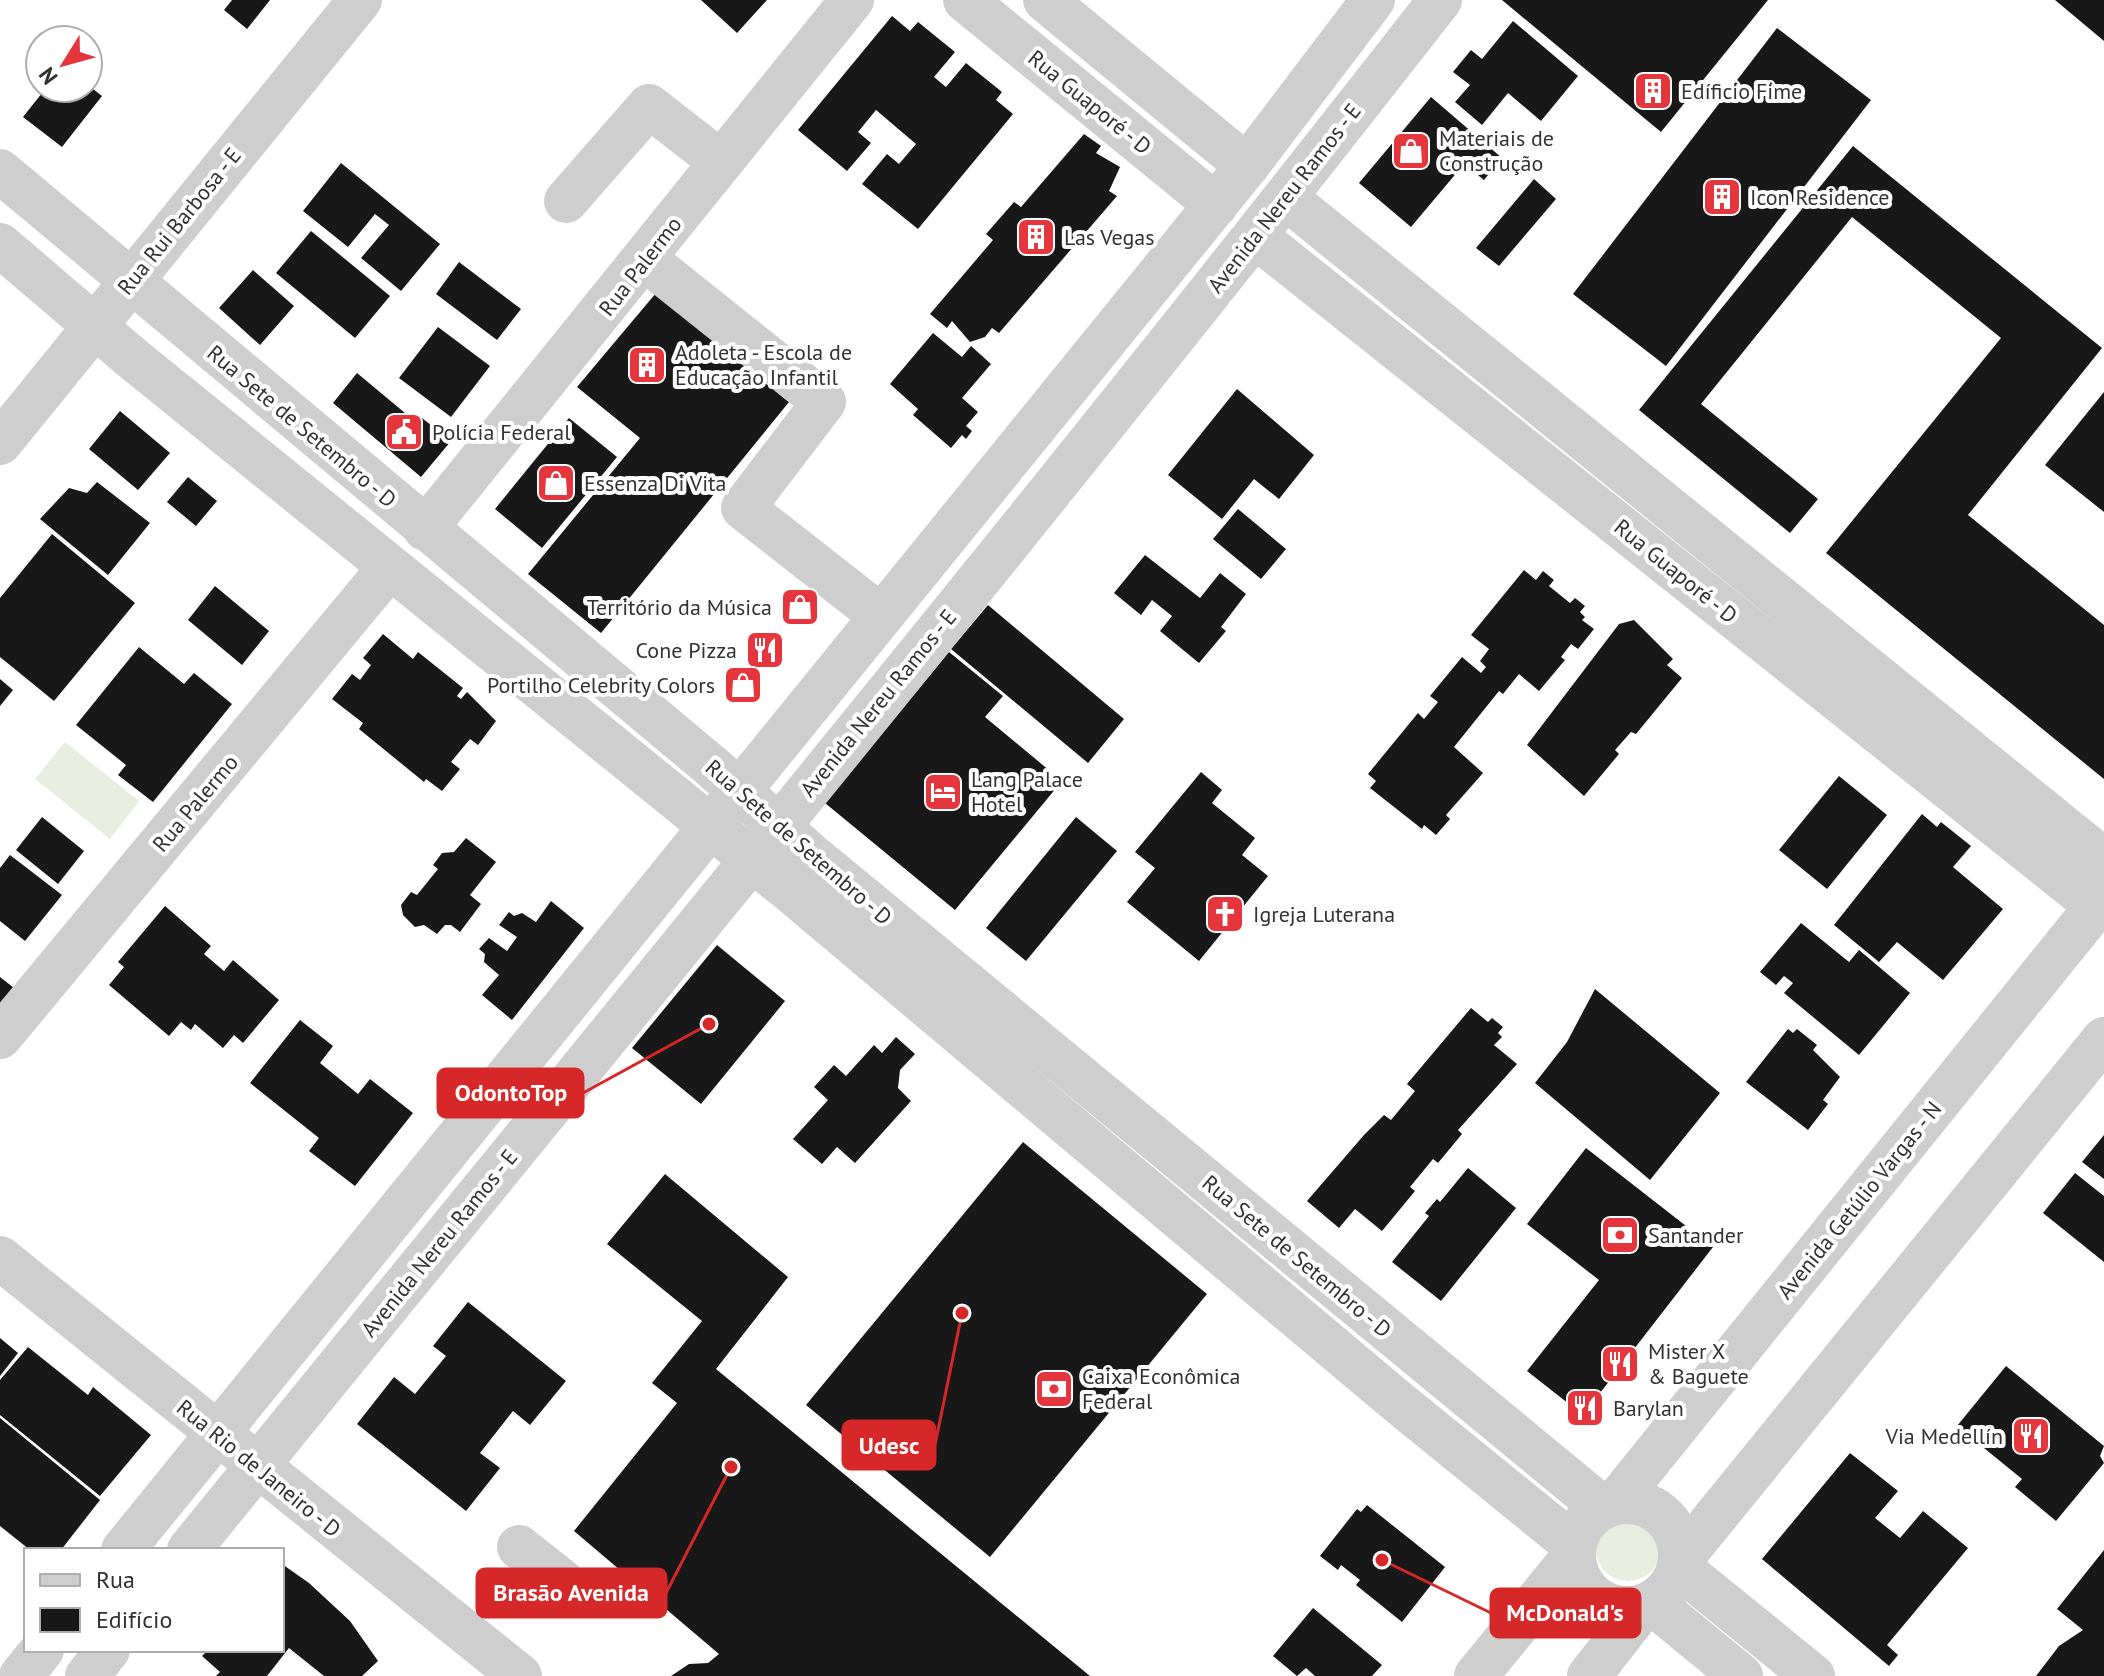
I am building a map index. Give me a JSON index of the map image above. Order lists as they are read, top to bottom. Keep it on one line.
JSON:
{"streets":{"street":["Rua Guaporé - D","Avenida Nereu Ramos - E","Rua Rui Barbosa - E","Rua Palermo","Rua Sete de Setembro - D","Avenida Getúlio Vargas - N","Rua Rio de Janeiro - D"]},"crossings":[["Rua Guaporé - D","Avenida Nereu Ramos - E"],["Rua Guaporé - D","Avenida Getúlio Vargas - N"],["Avenida Nereu Ramos - E","Rua Sete de Setembro - D"],["Avenida Nereu Ramos - E","Rua Rio de Janeiro - D"],["Rua Rui Barbosa - E","Rua Sete de Setembro - D"],["Rua Palermo","Rua Sete de Setembro - D"],["Rua Sete de Setembro - D","Avenida Getúlio Vargas - N"]],"places":{"building":["Edíficio Fime","Icon Residence","Las Vegas","Adoleta - Escola de Educação Infantil"],"shop":["Materiais de Construção","Essenza Di Vita","Território da Música","Portilho Celebrity Colors"],"public building":["Polícia Federal"],"restaurant":["Cone Pizza","Mister X & Baguete","Barylan","Via Medellín"],"hotel":["Lang Palace Hotel"],"church":["Igreja Luterana"],"other":["OdontoTop","Udesc","Brasão Avenida","McDonald's"],"bank":["Santander","Caixa Econômica Federal"]},"legend":["Rua","Edifício"],"north":"bottom left"}
